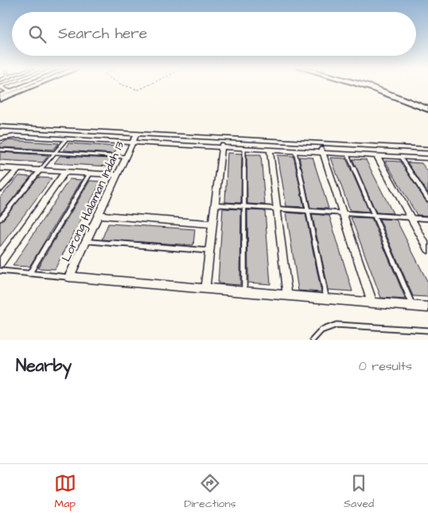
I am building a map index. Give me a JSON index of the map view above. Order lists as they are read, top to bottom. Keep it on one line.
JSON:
{"streets":{"street":["Lorong Halaman Indah 13"]},"page":{"search":"Search here","heading":["Nearby","0 results"],"nav":["Map","Directions","Saved"]}}
